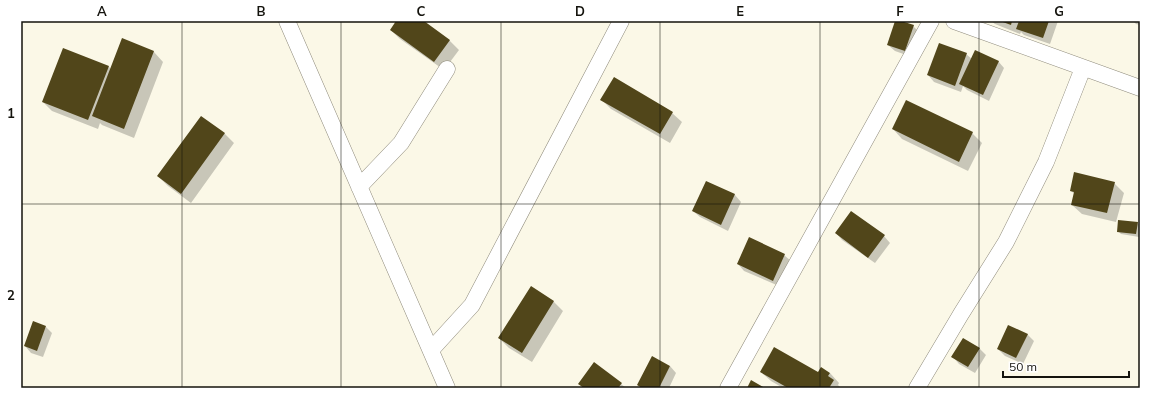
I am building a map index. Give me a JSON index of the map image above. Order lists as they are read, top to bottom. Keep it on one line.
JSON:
{"scale_bar":"50 m","grid":{"columns":["A","B","C","D","E","F","G"],"rows":["1","2"]}}
